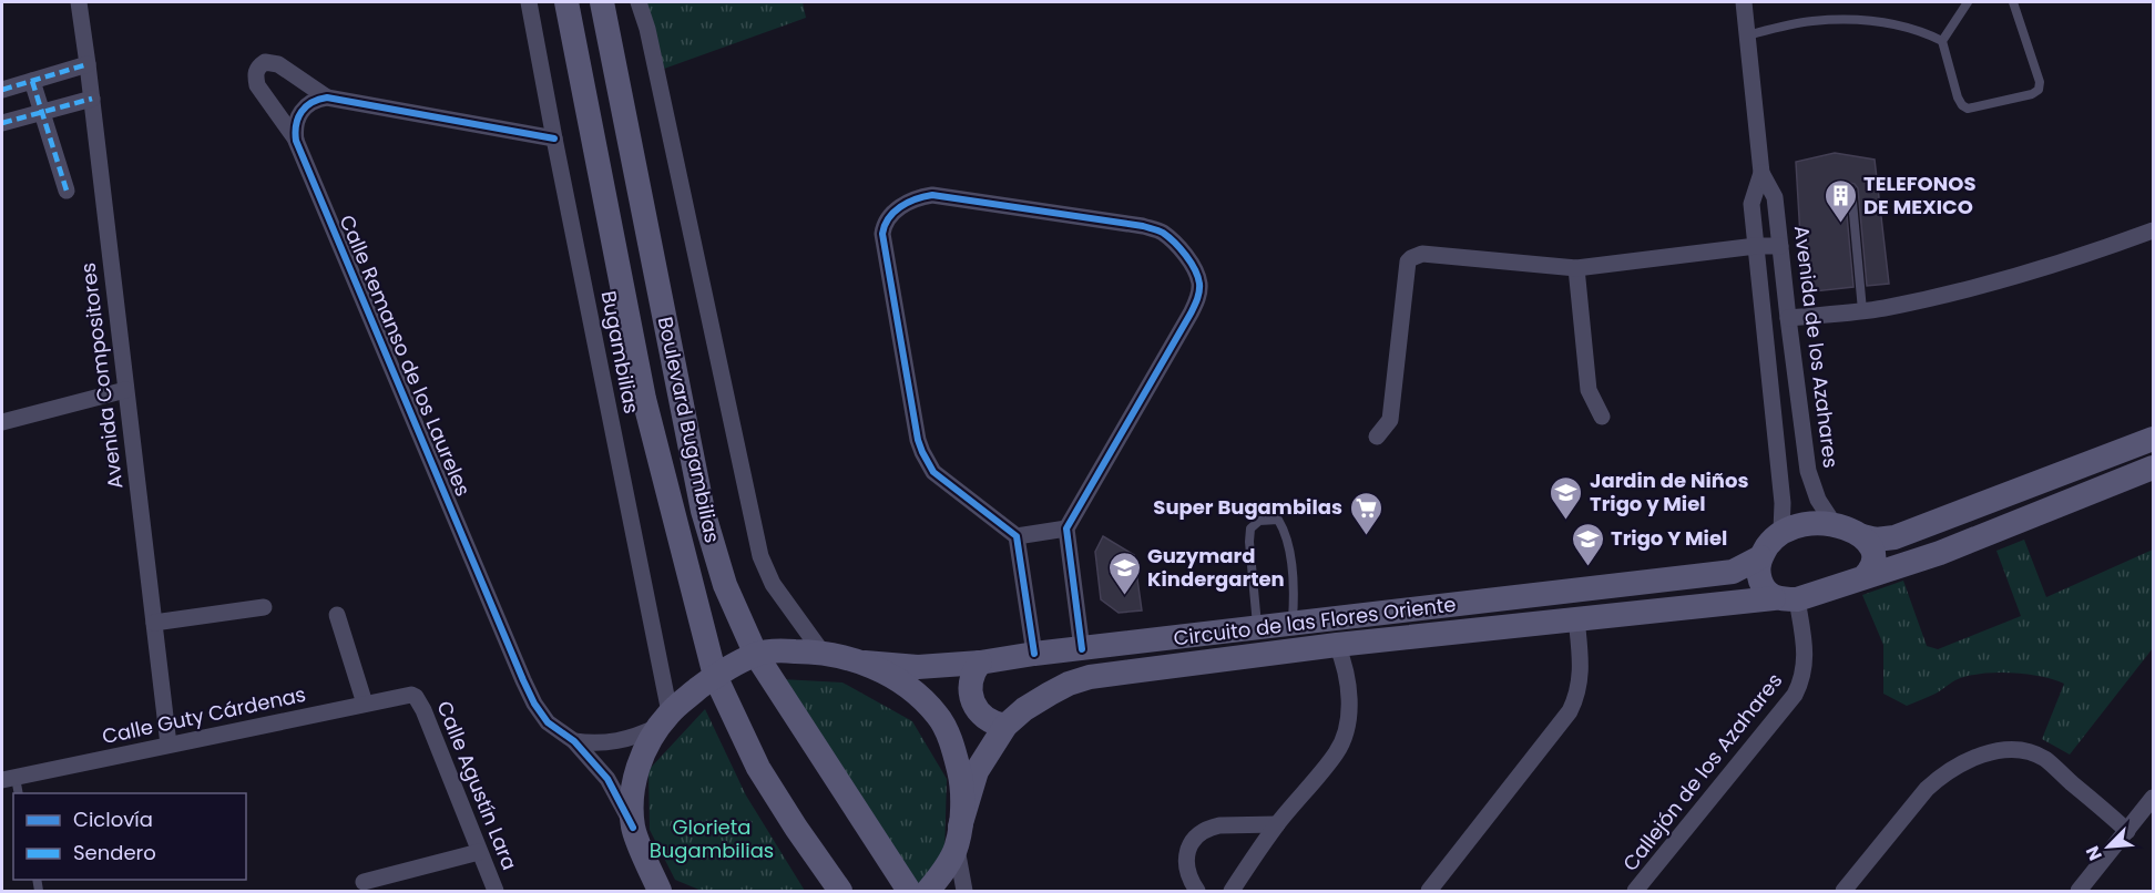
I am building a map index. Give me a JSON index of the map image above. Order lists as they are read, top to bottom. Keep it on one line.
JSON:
{"streets":{"street":["Avenida de los Azahares","Bugambilias","Calle Remanso de los Laureles","Avenida Compositores","Boulevard Bugambilias","Circuito de las Flores Oriente","Calle Guty Cárdenas","Callejón de los Azahares","Calle Agustín Lara"]},"crossings":[["Avenida de los Azahares","Circuito de las Flores Oriente"],["Avenida de los Azahares","Callejón de los Azahares"],["Avenida Compositores","Calle Guty Cárdenas"],["Circuito de las Flores Oriente","Callejón de los Azahares"],["Calle Guty Cárdenas","Calle Agustín Lara"]],"parks":["Glorieta Bugambilias"],"places":{"building":["TELEFONOS DE MEXICO"],"school or university":["Jardin de Niños Trigo y Miel","Trigo Y Miel","Guzymard Kindergarten"],"supermarket":["Super Bugambilas"]},"legend":["Ciclovía","Sendero"],"north":"bottom left"}
